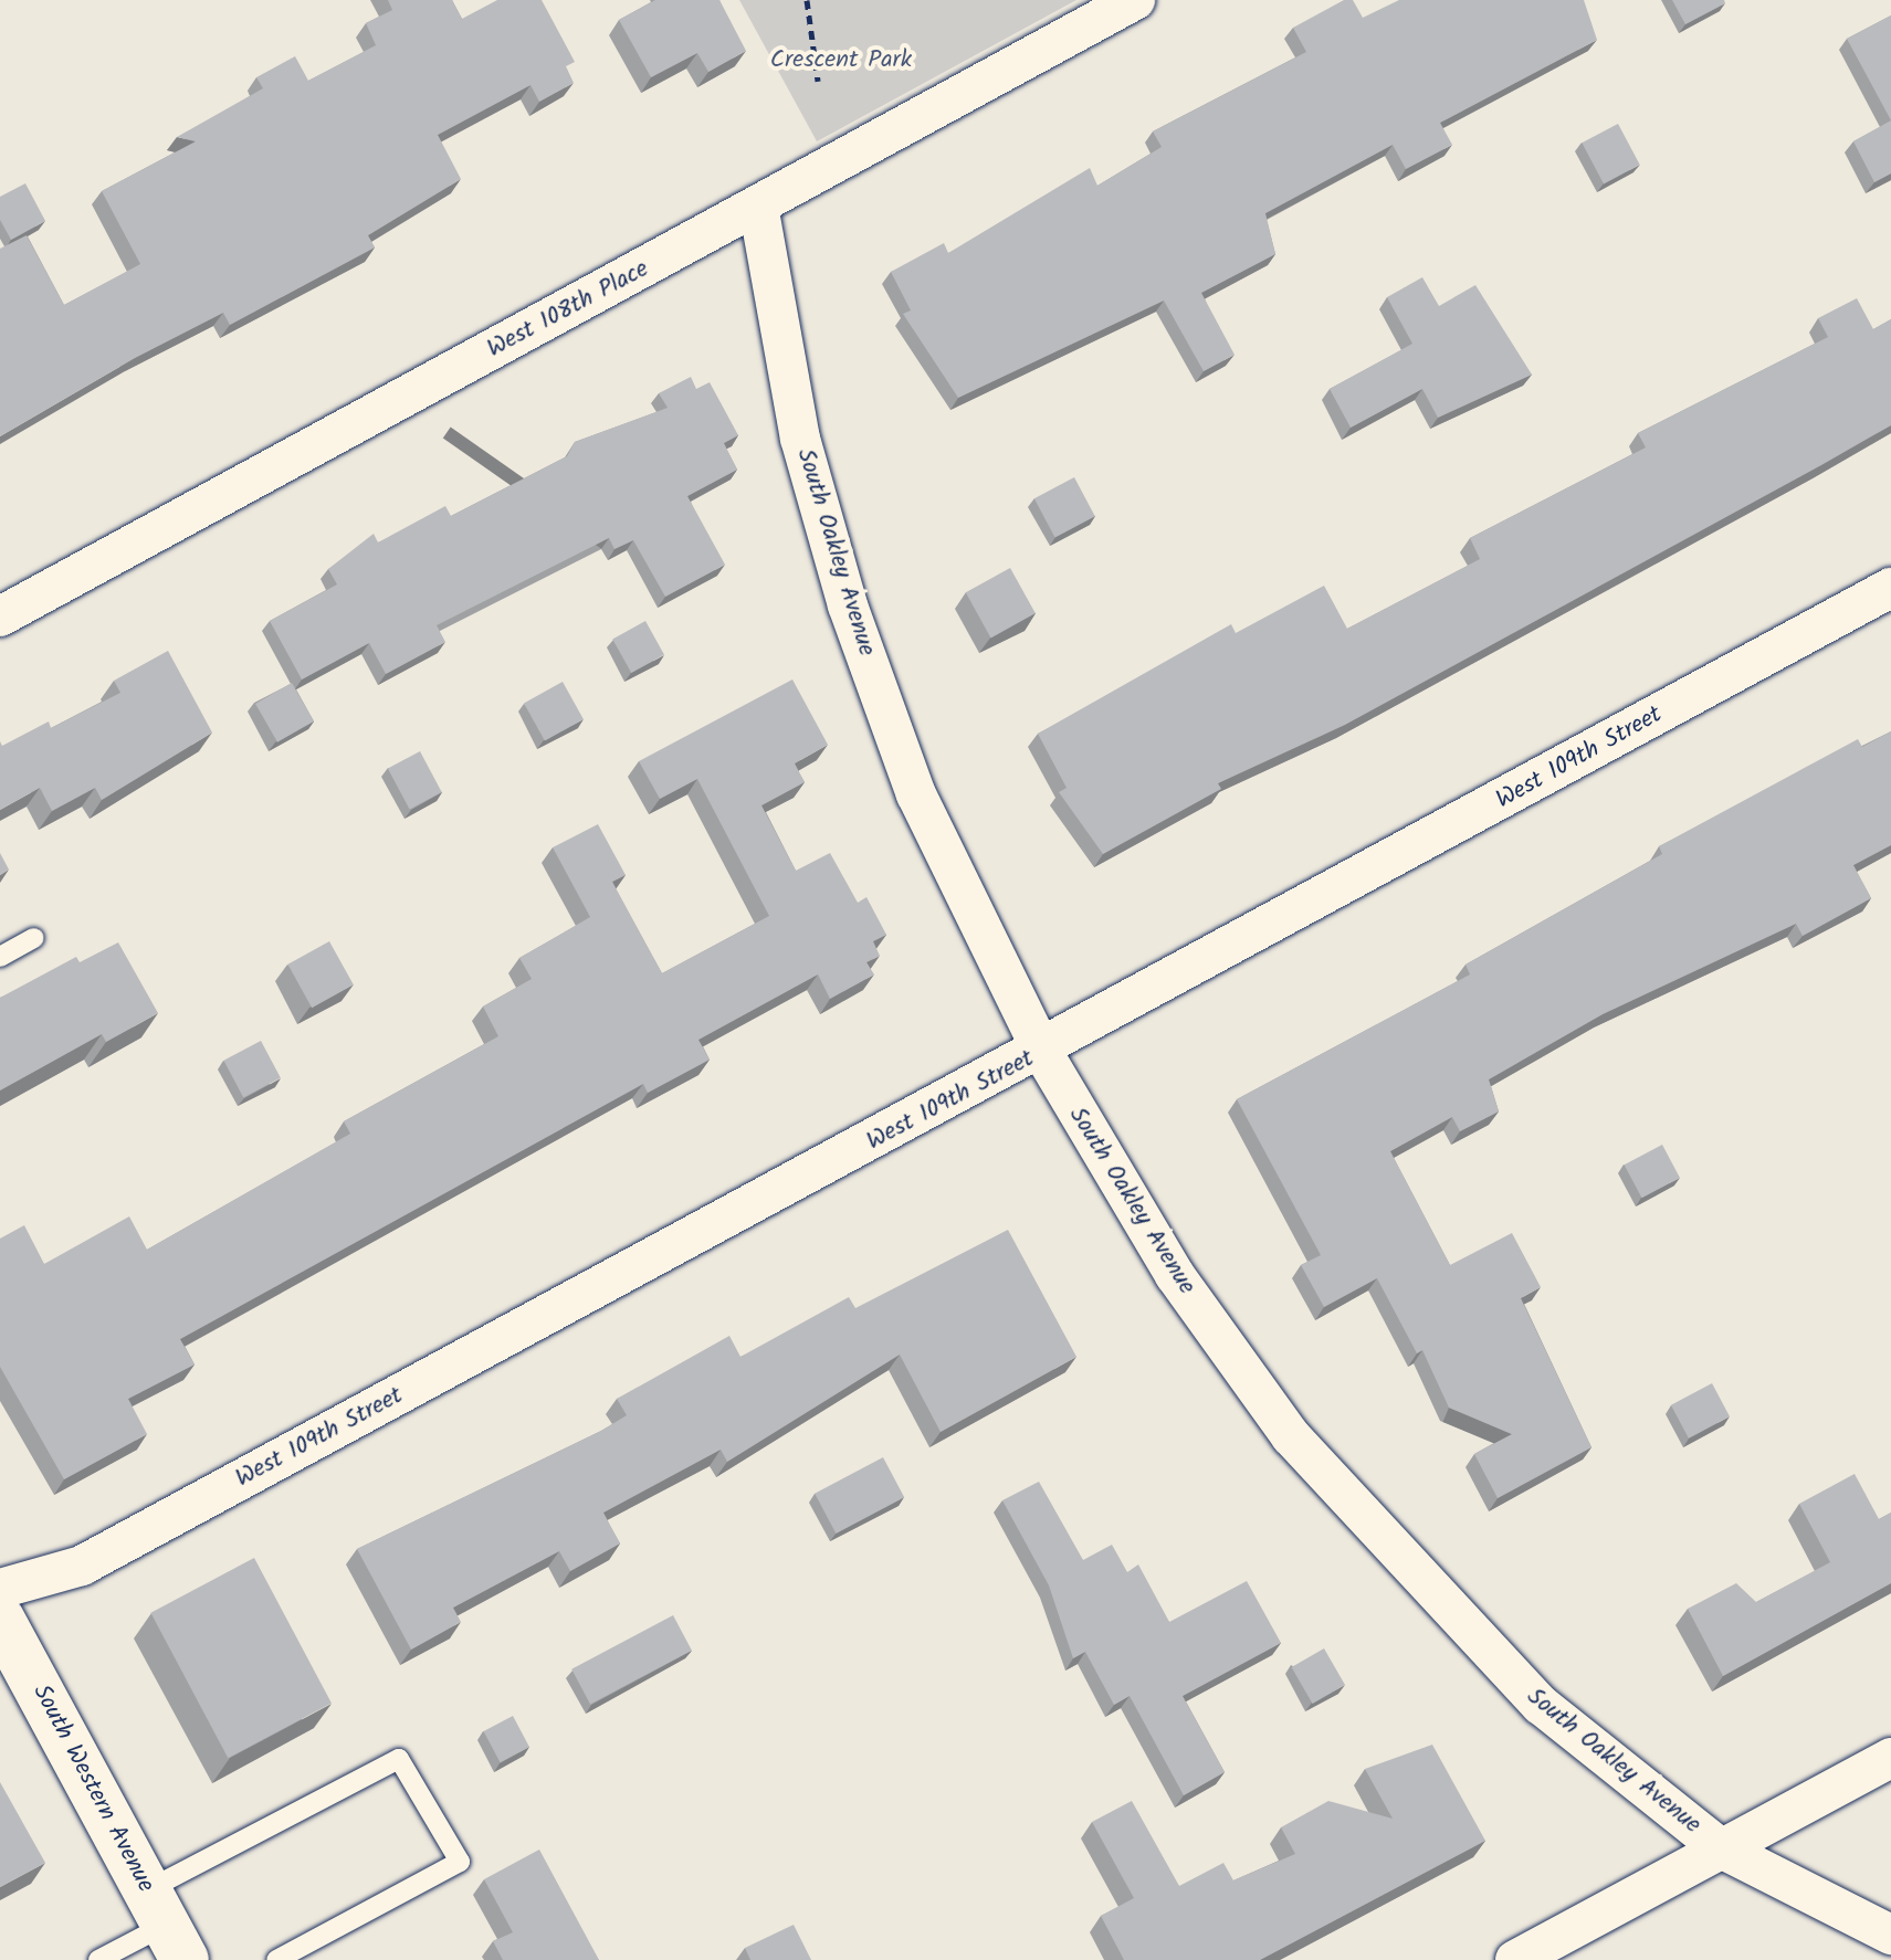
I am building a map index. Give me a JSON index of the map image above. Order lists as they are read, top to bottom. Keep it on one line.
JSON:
{"streets":{"main road":["South Western Avenue"],"street":["West 108th Place","South Oakley Avenue","West 109th Street"]},"crossings":[["West 108th Place","South Oakley Avenue"],["South Oakley Avenue","West 109th Street"]],"parks":["Crescent Park"]}
